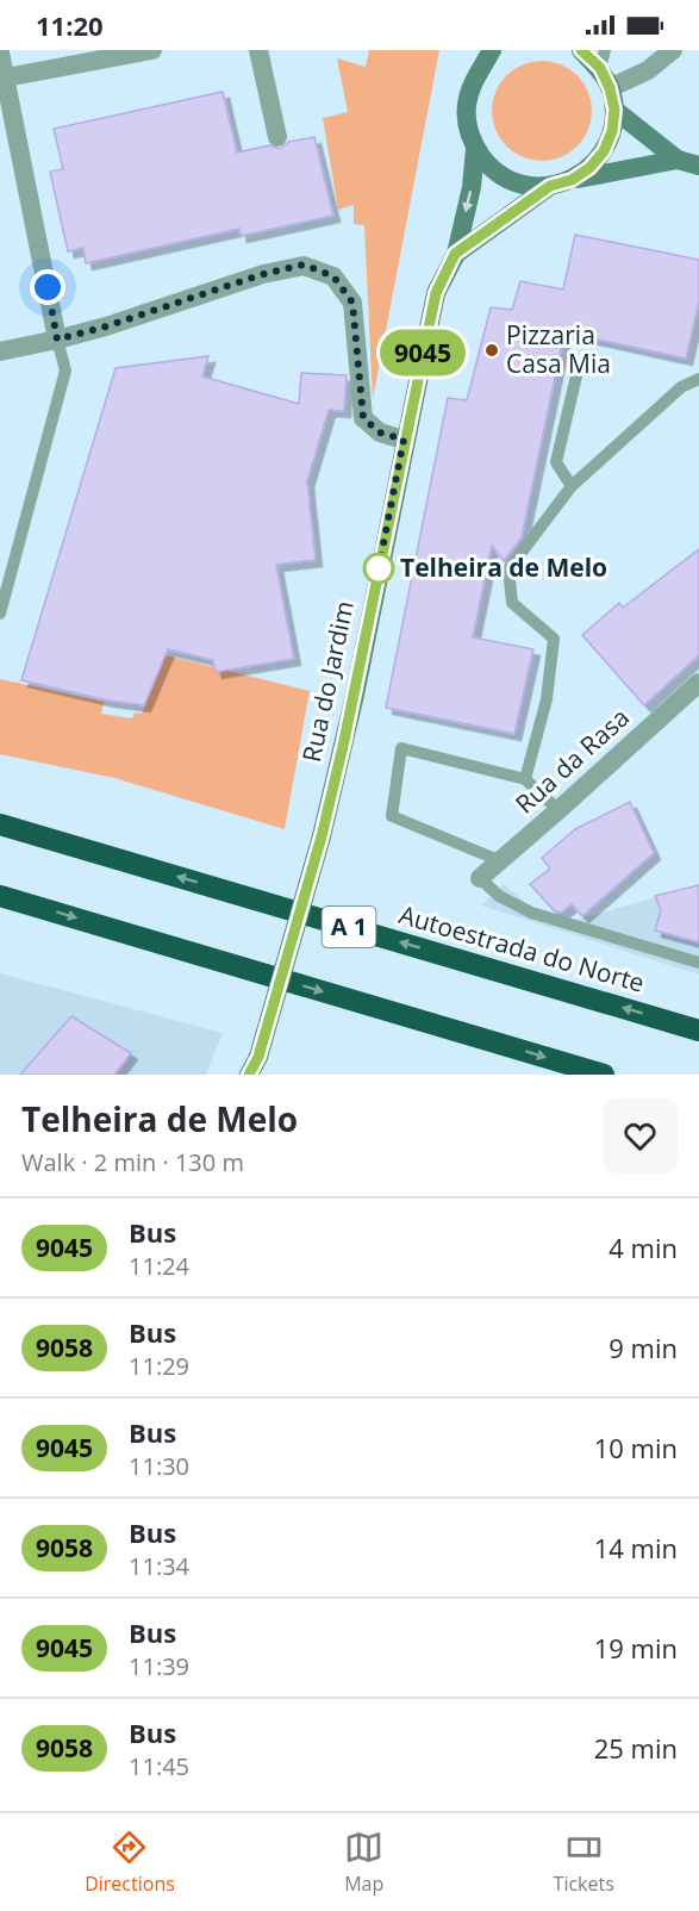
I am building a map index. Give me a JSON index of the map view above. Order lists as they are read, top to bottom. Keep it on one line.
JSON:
{"streets":{"highway":["A 1","Autoestrada do Norte"],"main road":["Rua do Jardim"],"street":["Rua da Rasa"]},"places":["Pizzaria Casa Mia","Telheira de Melo"],"lines":["bus line 9045"],"page":{"status":"11:20","on_map":"9045","heading":["Telheira de Melo","Walk · 2 min · 130 m"],"list":[{"mark":"9045","name":"Bus","note":"11:24","value":"4 min"},{"mark":"9058","name":"Bus","note":"11:29","value":"9 min"},{"mark":"9045","name":"Bus","note":"11:30","value":"10 min"},{"mark":"9058","name":"Bus","note":"11:34","value":"14 min"},{"mark":"9045","name":"Bus","note":"11:39","value":"19 min"},{"mark":"9058","name":"Bus","note":"11:45","value":"25 min"}],"tabs":["Directions","Map","Tickets"]}}
